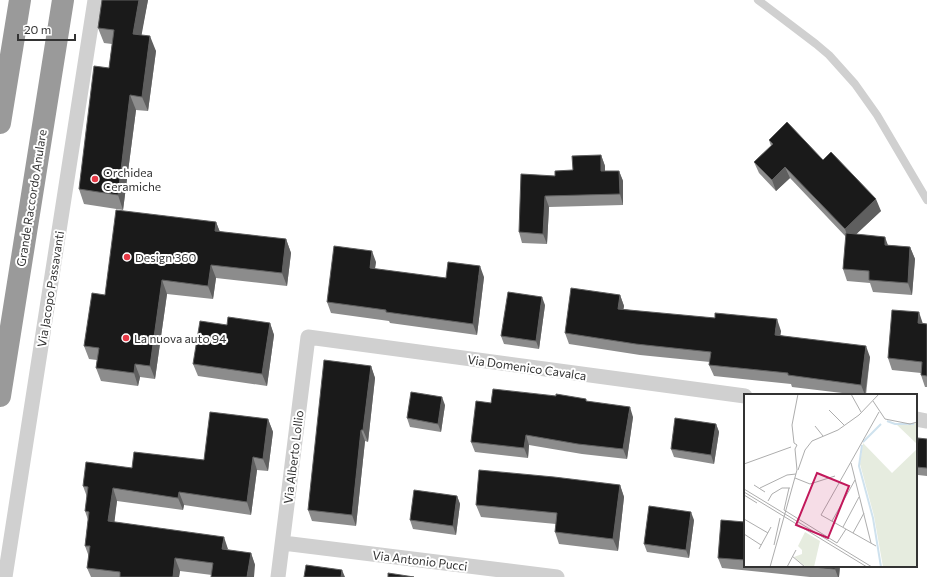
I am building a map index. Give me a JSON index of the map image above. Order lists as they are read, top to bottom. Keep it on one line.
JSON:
{"streets":{"highway":["Grande Raccordo Anulare"],"street":["Via Jacopo Passavanti","Via Domenico Cavalca","Via Alberto Lollio","Via Antonio Pucci"]},"crossings":[["Via Domenico Cavalca","Via Alberto Lollio"],["Via Alberto Lollio","Via Antonio Pucci"]],"places":["Orchidea Ceramiche","Design 360","La nuova auto 94"],"scale_bar":"20 m"}
